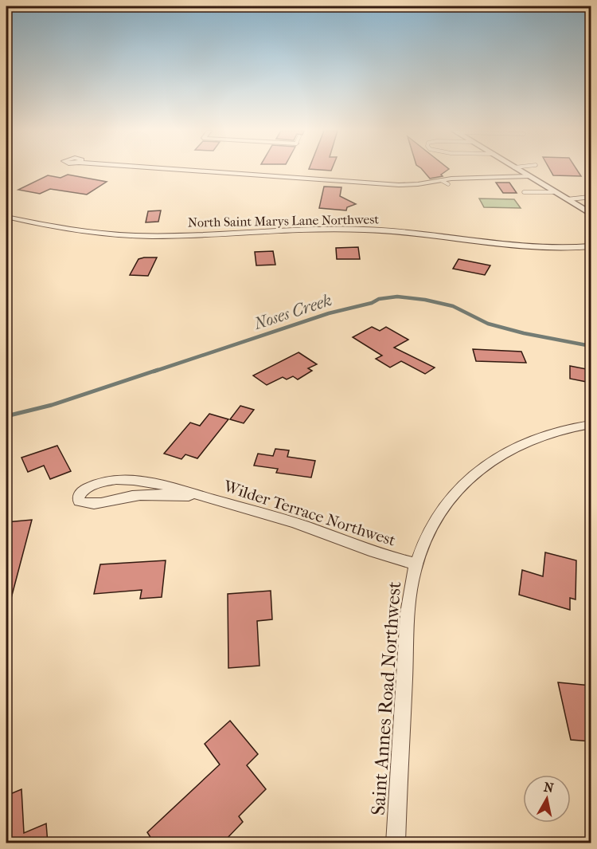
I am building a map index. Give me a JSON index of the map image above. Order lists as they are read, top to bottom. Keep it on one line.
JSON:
{"streets":{"street":["North Saint Marys Lane Northwest","Wilder Terrace Northwest","Saint Annes Road Northwest"]},"crossings":[["Wilder Terrace Northwest","Saint Annes Road Northwest"]],"water":["Noses Creek"],"north":"top"}
